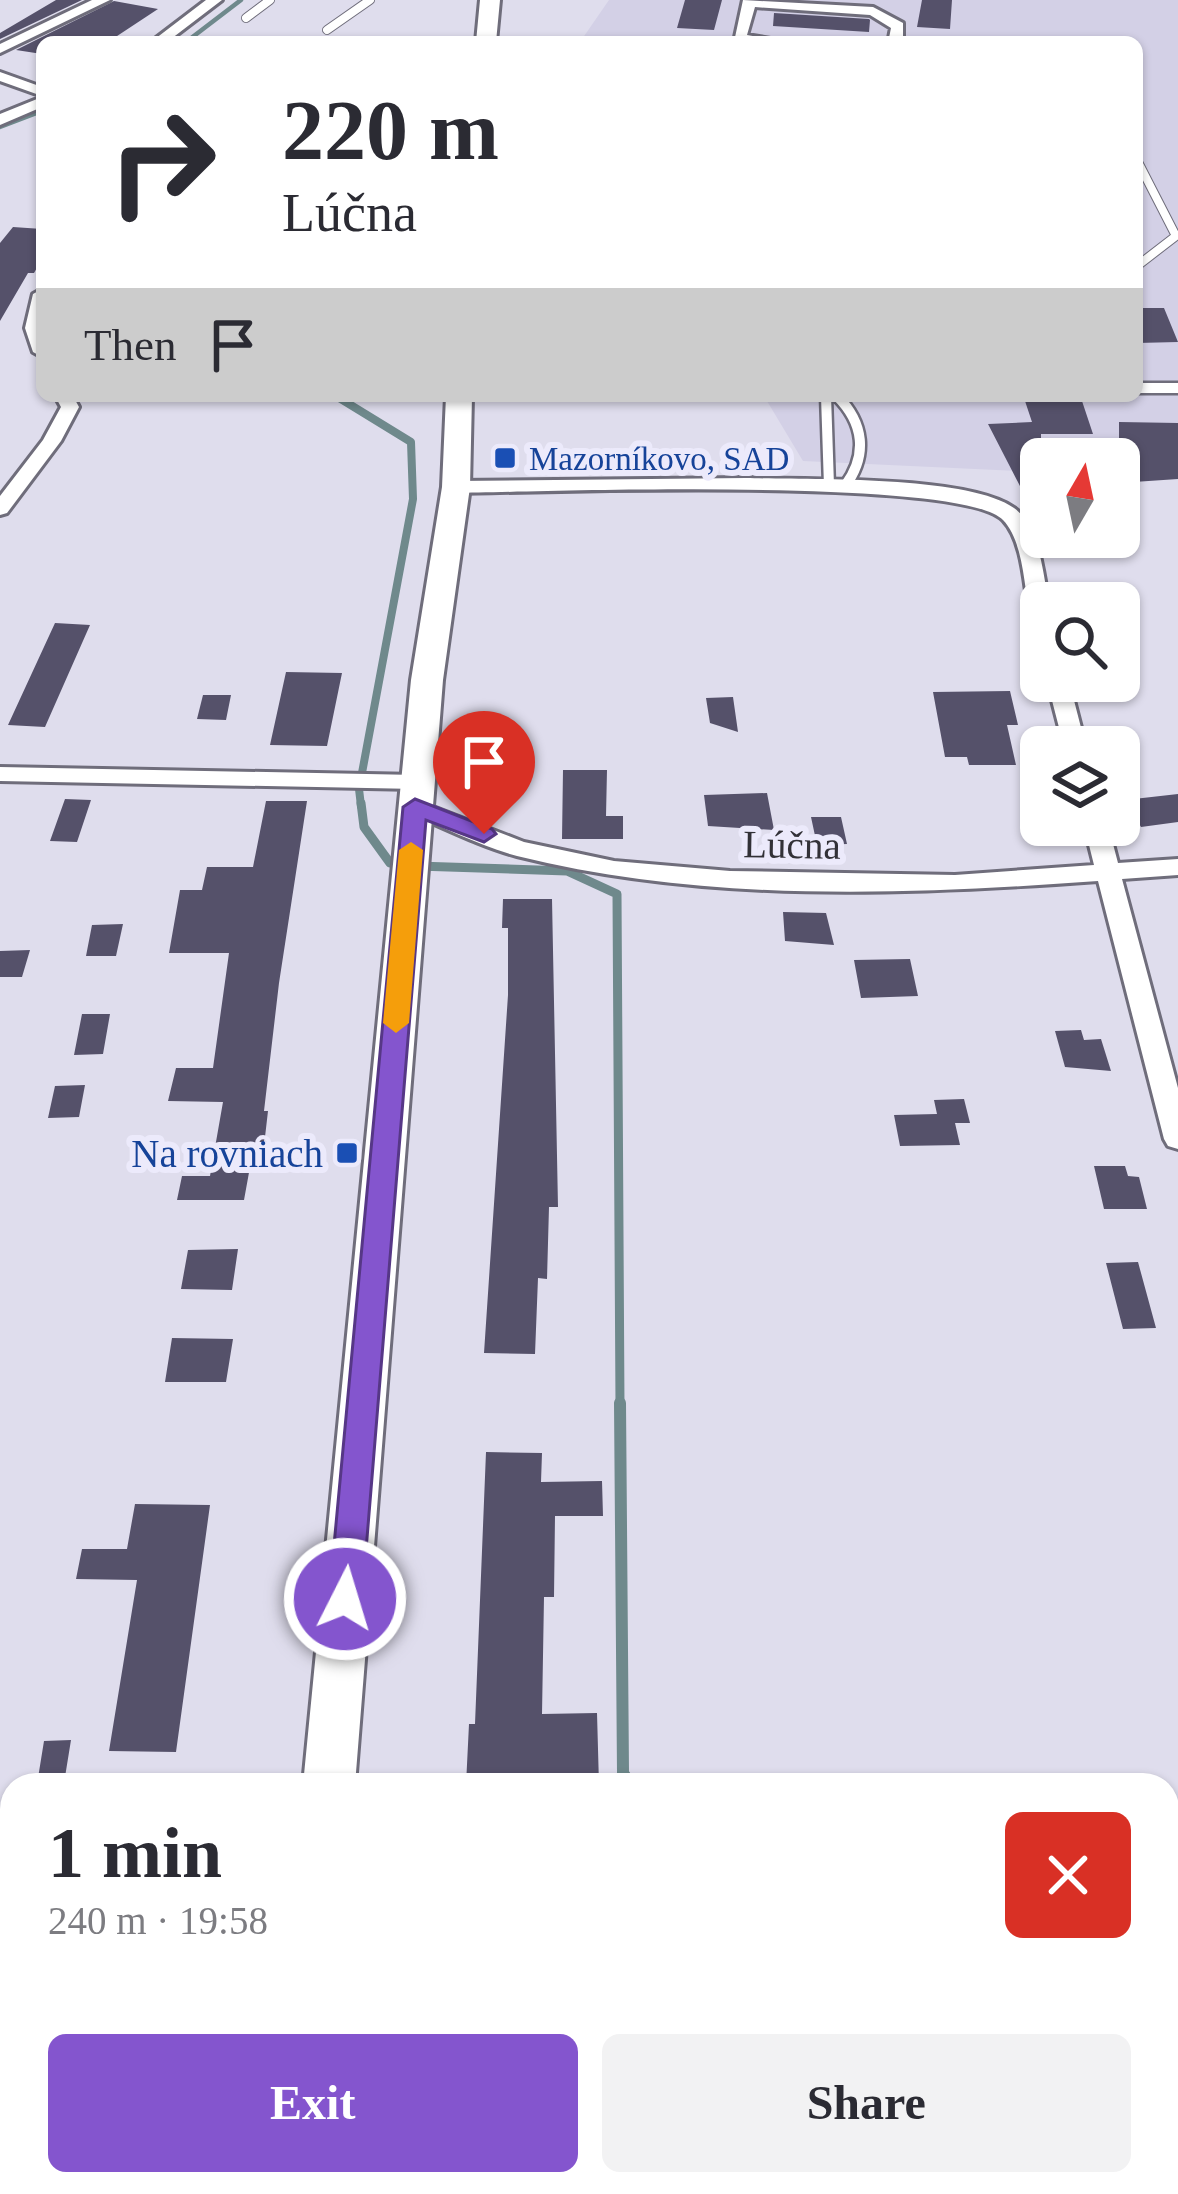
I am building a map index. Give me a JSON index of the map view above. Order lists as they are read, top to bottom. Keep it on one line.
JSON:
{"streets":{"street":["Lúčna"]},"places":{"transit":["Mazorníkovo, SAD","Na rovniach"]},"north":"top","page":{"turn":["220 m","Lúčna"],"then":"Then","heading":["1 min","240 m · 19:58"],"buttons":["Exit","Share"]}}
